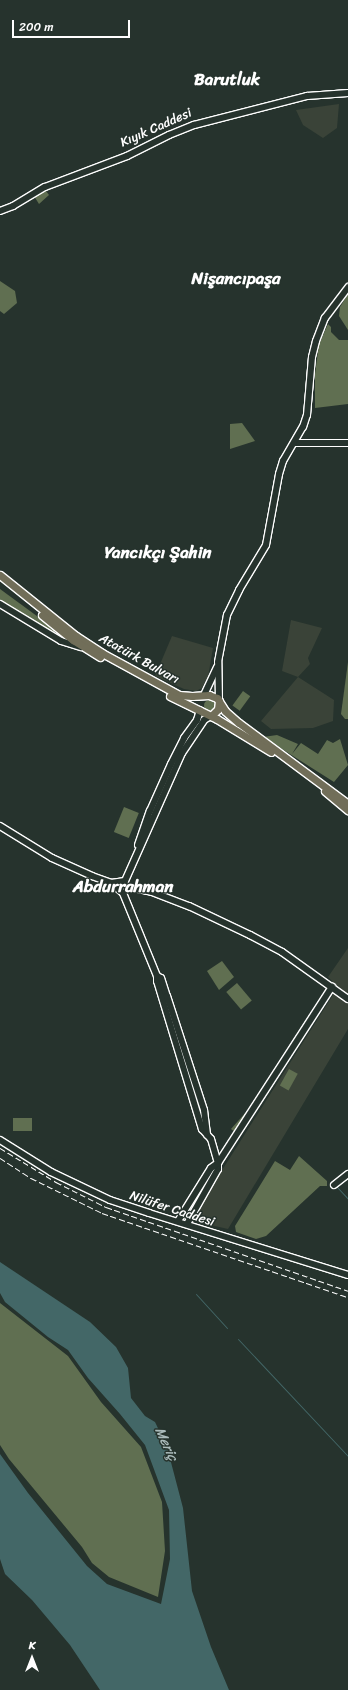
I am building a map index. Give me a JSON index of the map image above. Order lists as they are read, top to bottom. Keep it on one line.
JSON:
{"streets":{"main road":["Kıyık Caddesi","Atatürk Bulvarı","Nilüfer Caddesi"]},"districts":["Barutluk","Nişancıpaşa","Yancıkçı Şahin","Abdurrahman"],"water":["Meriç"],"scale_bar":"200 m","north":"top"}
